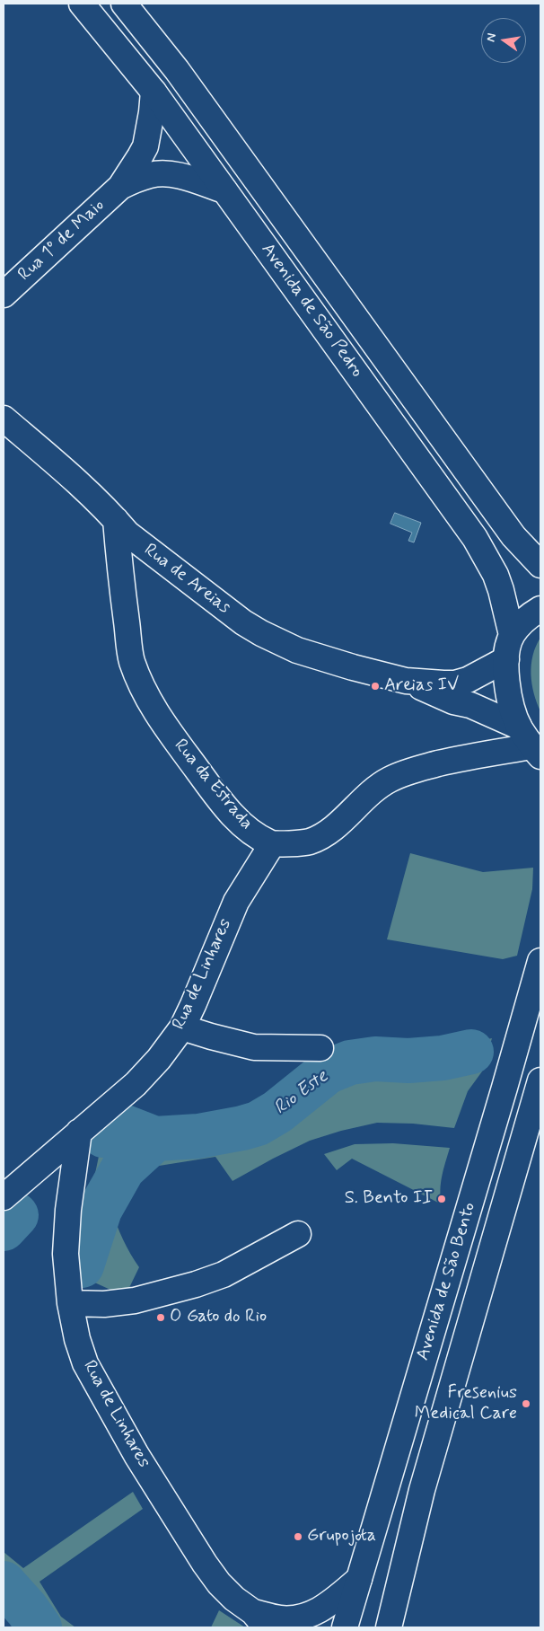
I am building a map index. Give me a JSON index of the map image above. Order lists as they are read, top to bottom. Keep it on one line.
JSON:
{"streets":{"street":["Rua 1º de Maio","Avenida de São Pedro","Rua de Areias","Rua da Estrada","Rua de Linhares","Avenida de São Bento"]},"crossings":[["Rua 1º de Maio","Avenida de São Pedro"],["Avenida de São Pedro","Rua de Areias"],["Rua de Areias","Rua da Estrada"],["Rua da Estrada","Rua de Linhares"],["Rua de Linhares","Avenida de São Bento"]],"water":["Rio Este"],"places":["Areias IV","S. Bento II","O Gato do Rio","Fresenius Medical Care","Grupojota"],"north":"left"}
